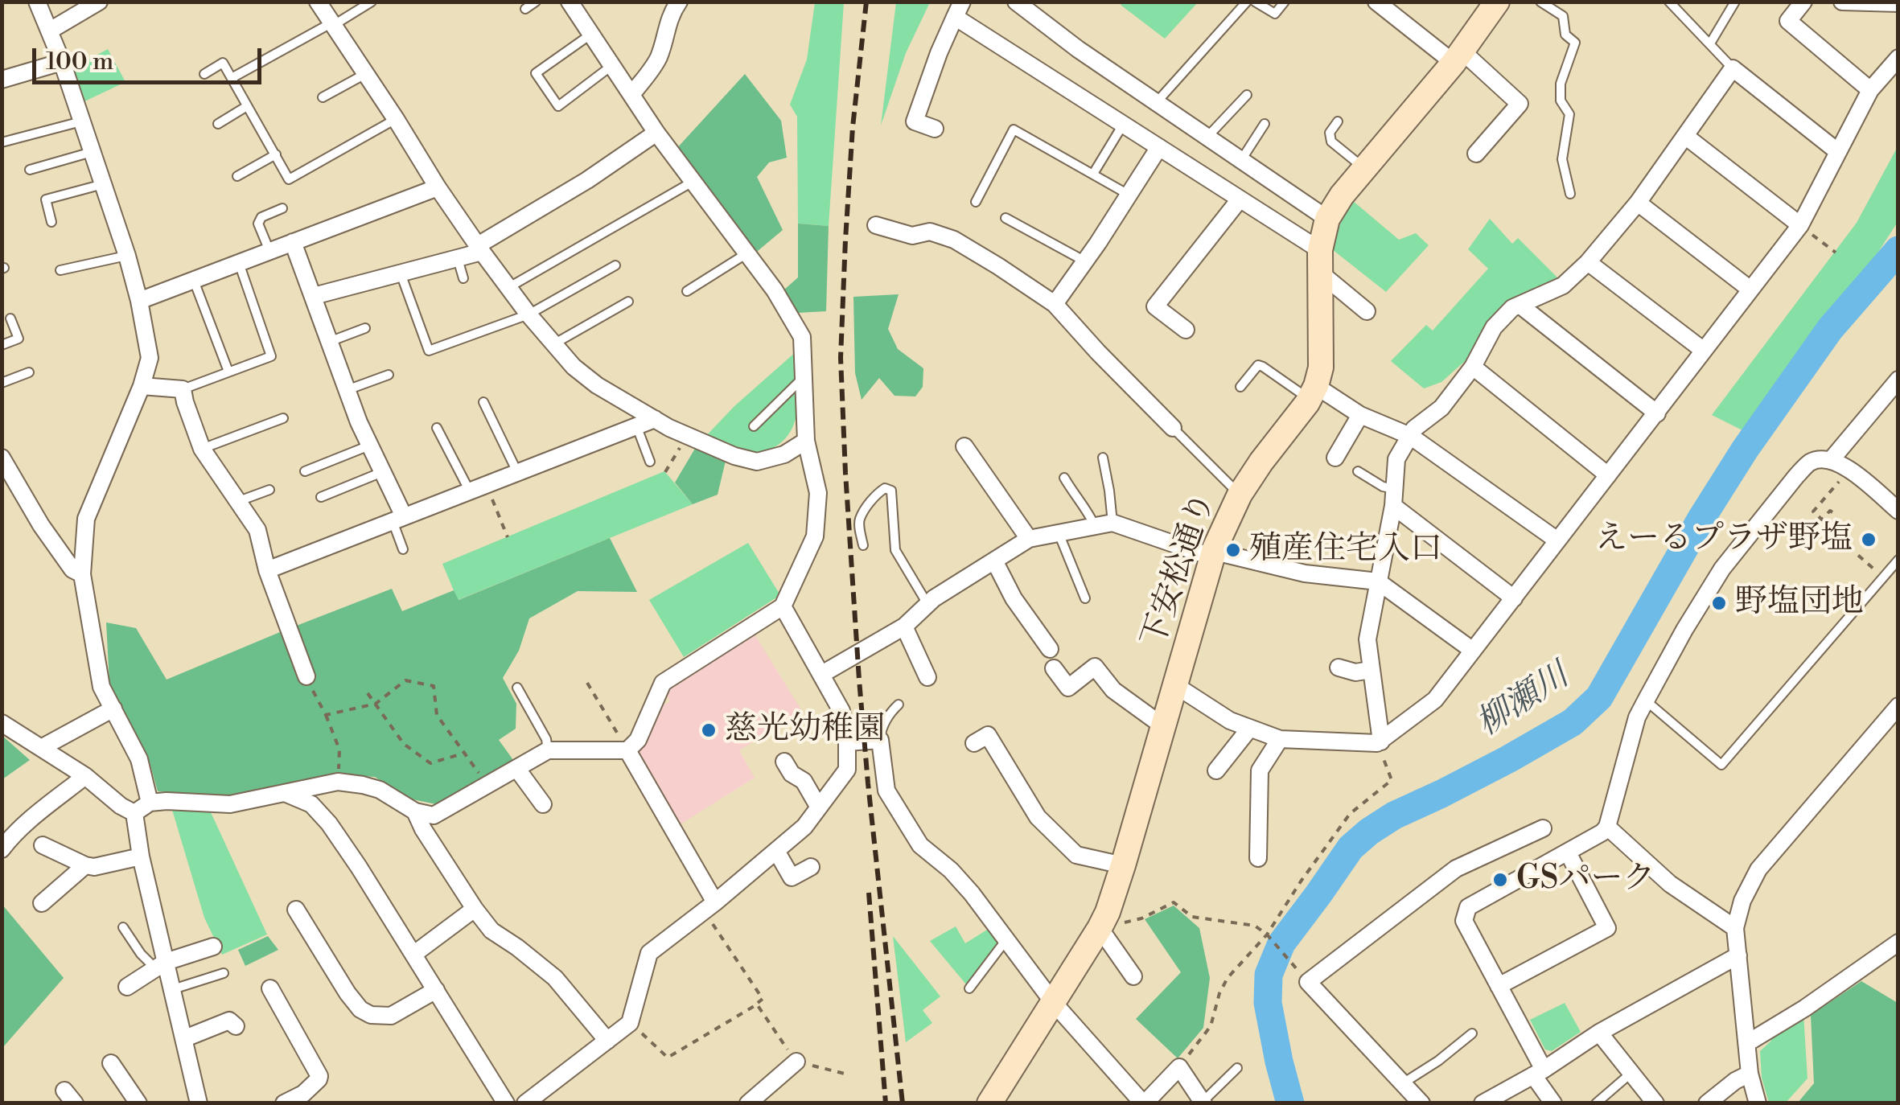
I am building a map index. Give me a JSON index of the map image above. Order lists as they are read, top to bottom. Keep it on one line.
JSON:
{"streets":{"street":["下安松通り"]},"water":["柳瀬川"],"places":["えーるプラザ野塩","殖産住宅入口","野塩団地","慈光幼稚園","GSパーク"],"scale_bar":"100 m"}
